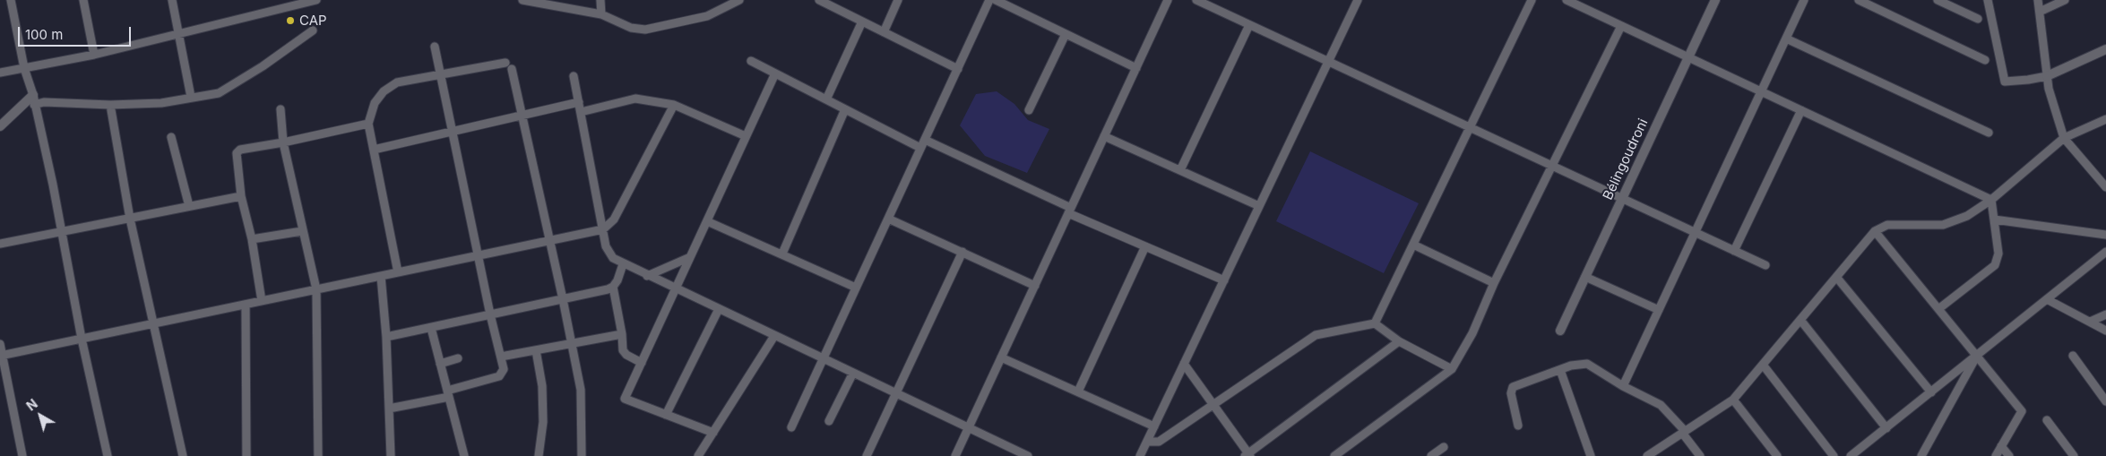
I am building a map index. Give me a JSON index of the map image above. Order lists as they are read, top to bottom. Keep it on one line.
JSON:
{"streets":{"street":["Bélingoudroni"]},"places":["CAP"],"scale_bar":"100 m","north":"top left"}
